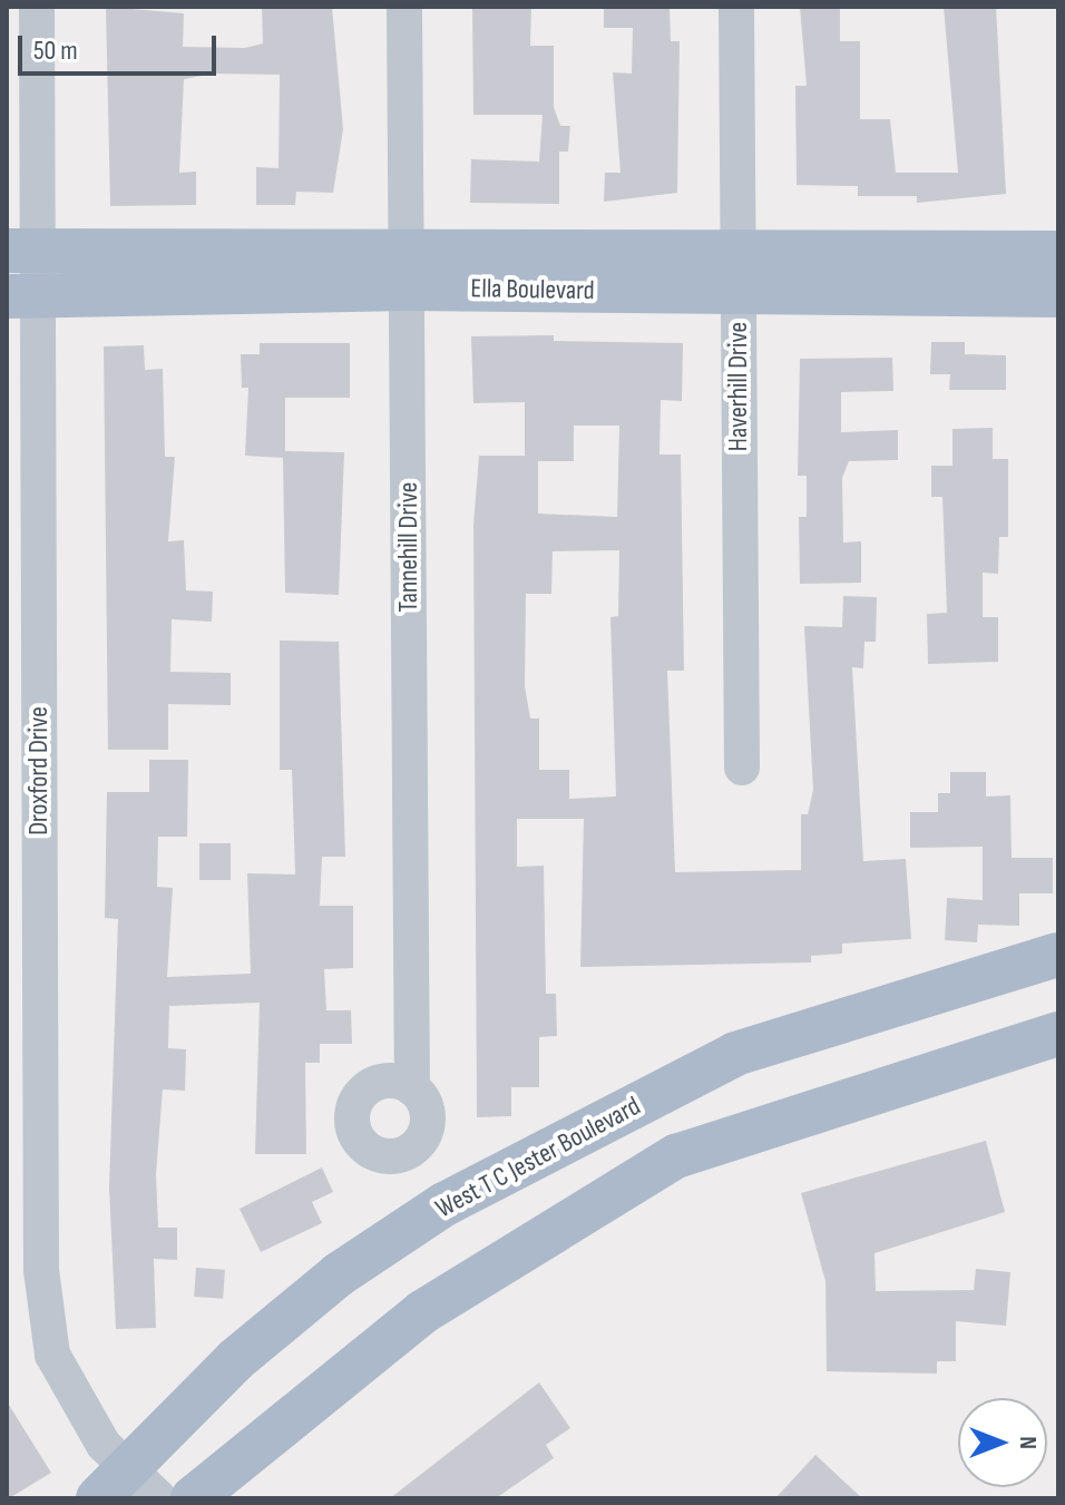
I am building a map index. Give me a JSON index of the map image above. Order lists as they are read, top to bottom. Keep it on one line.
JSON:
{"streets":{"main road":["Ella Boulevard","West T C Jester Boulevard"],"street":["Haverhill Drive","Tannehill Drive","Droxford Drive"]},"crossings":[["Ella Boulevard","Haverhill Drive"],["Ella Boulevard","Tannehill Drive"],["Ella Boulevard","Droxford Drive"],["Droxford Drive","West T C Jester Boulevard"]],"scale_bar":"50 m","north":"right"}
